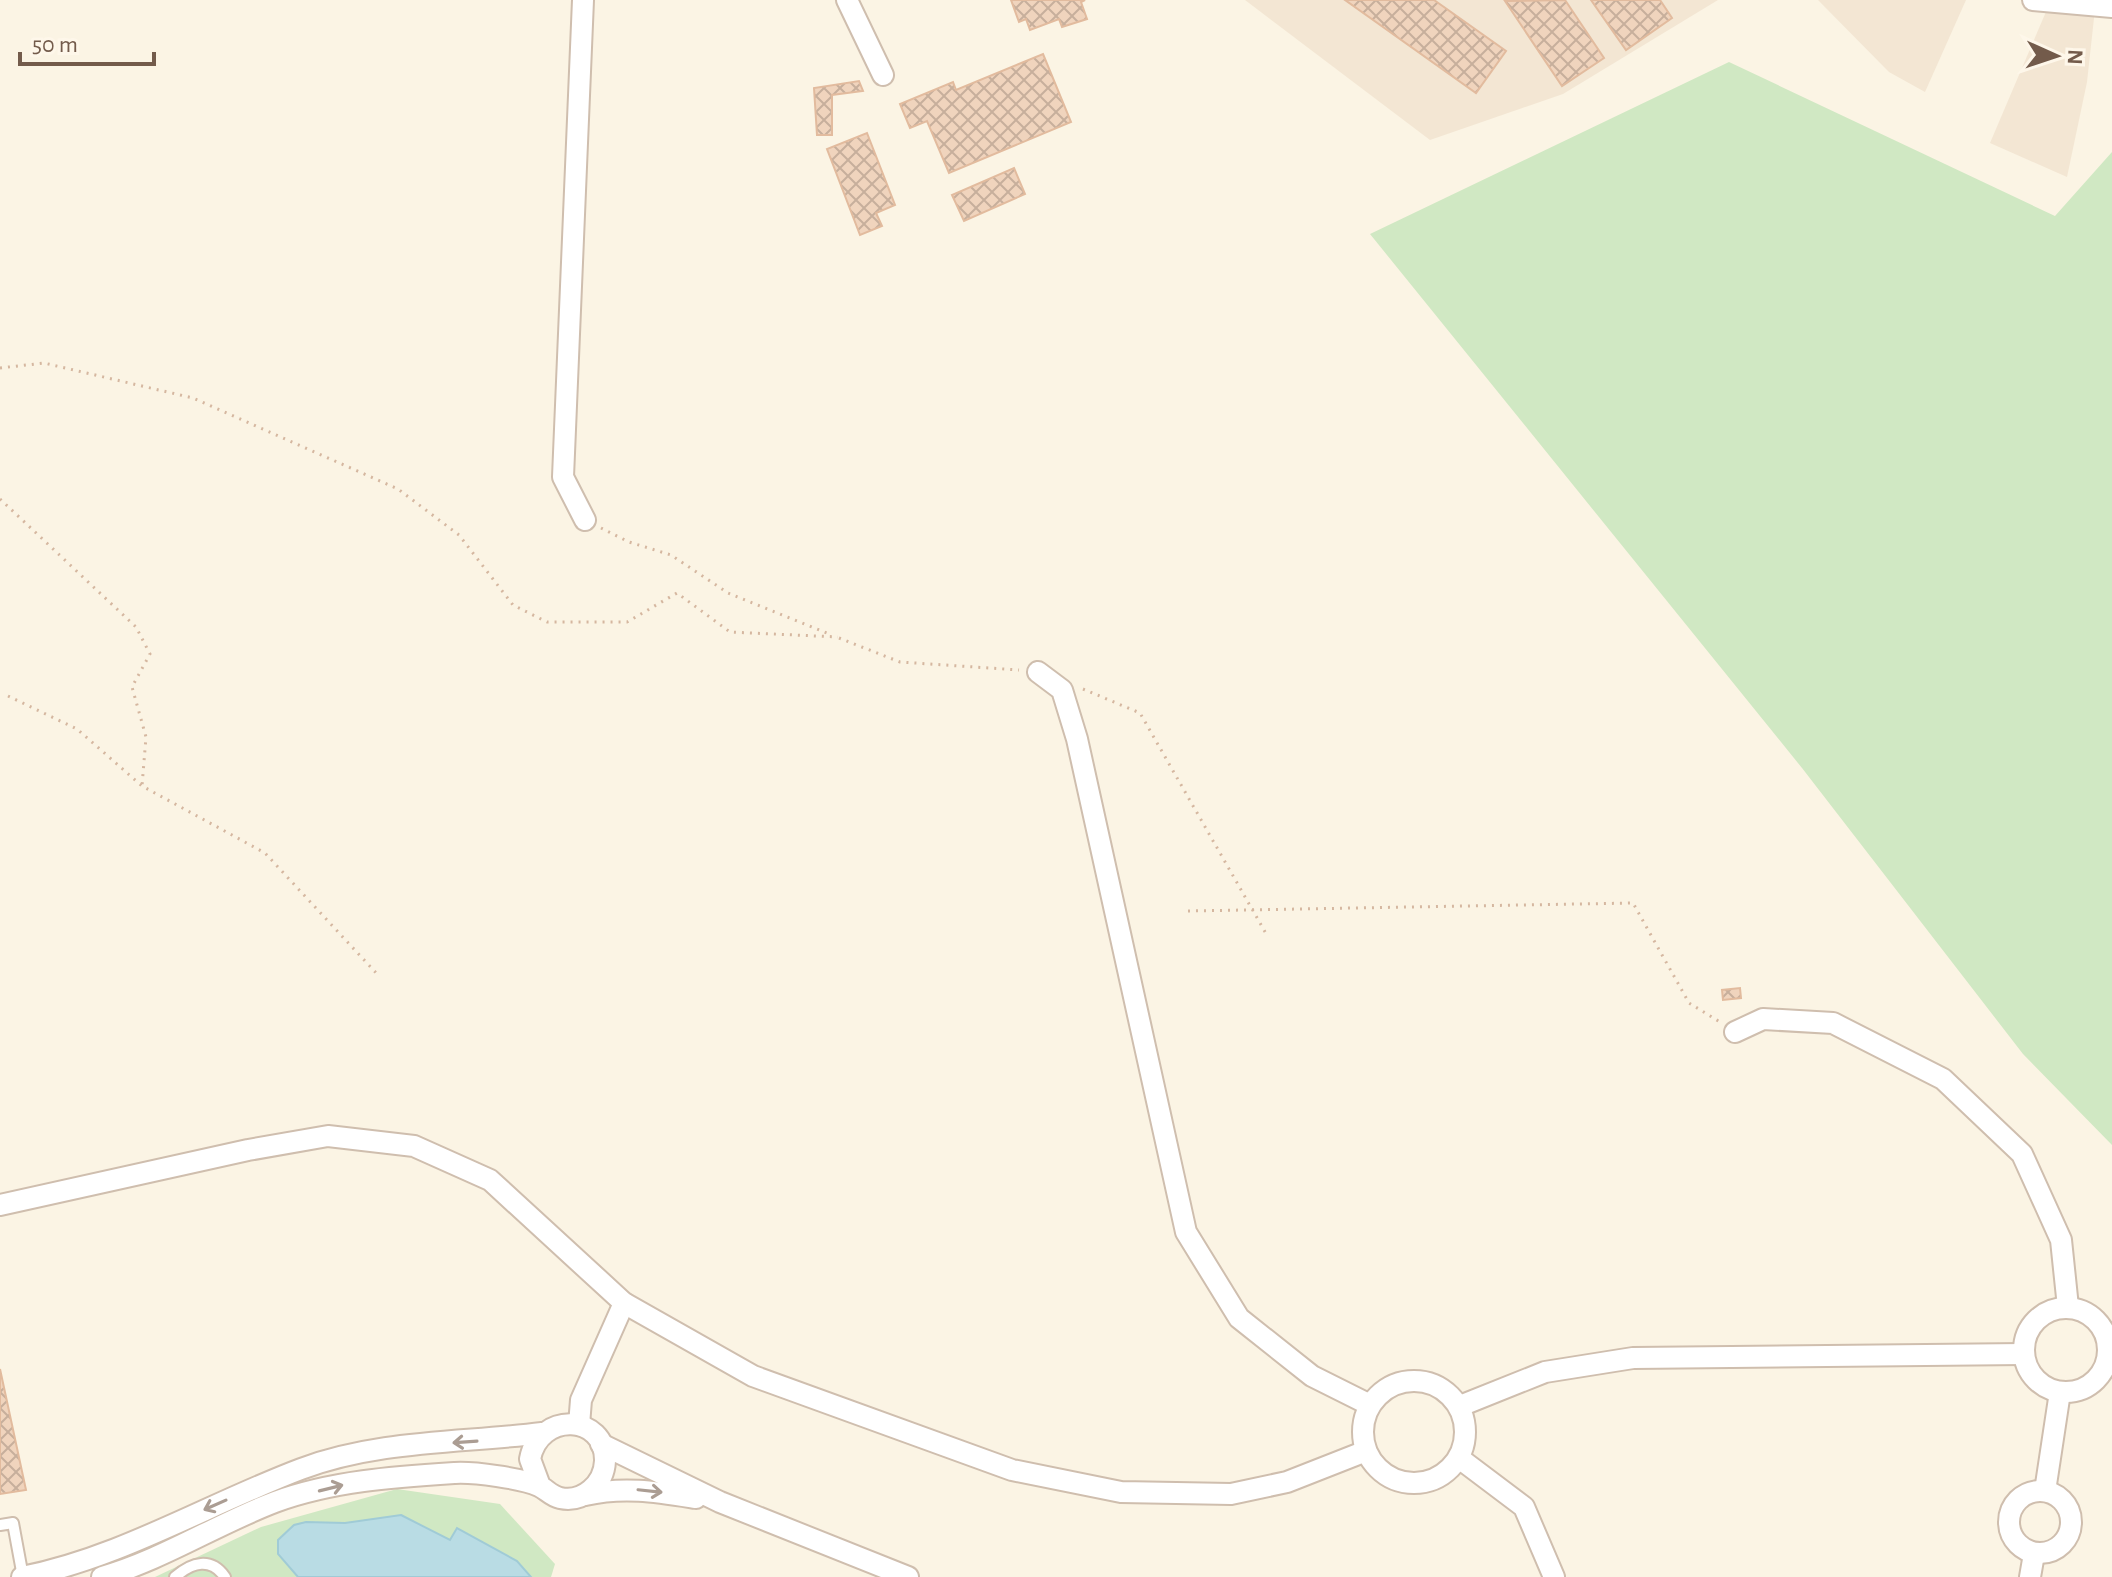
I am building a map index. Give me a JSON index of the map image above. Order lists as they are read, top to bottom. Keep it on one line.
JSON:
{"scale_bar":"50 m","north":"right"}
